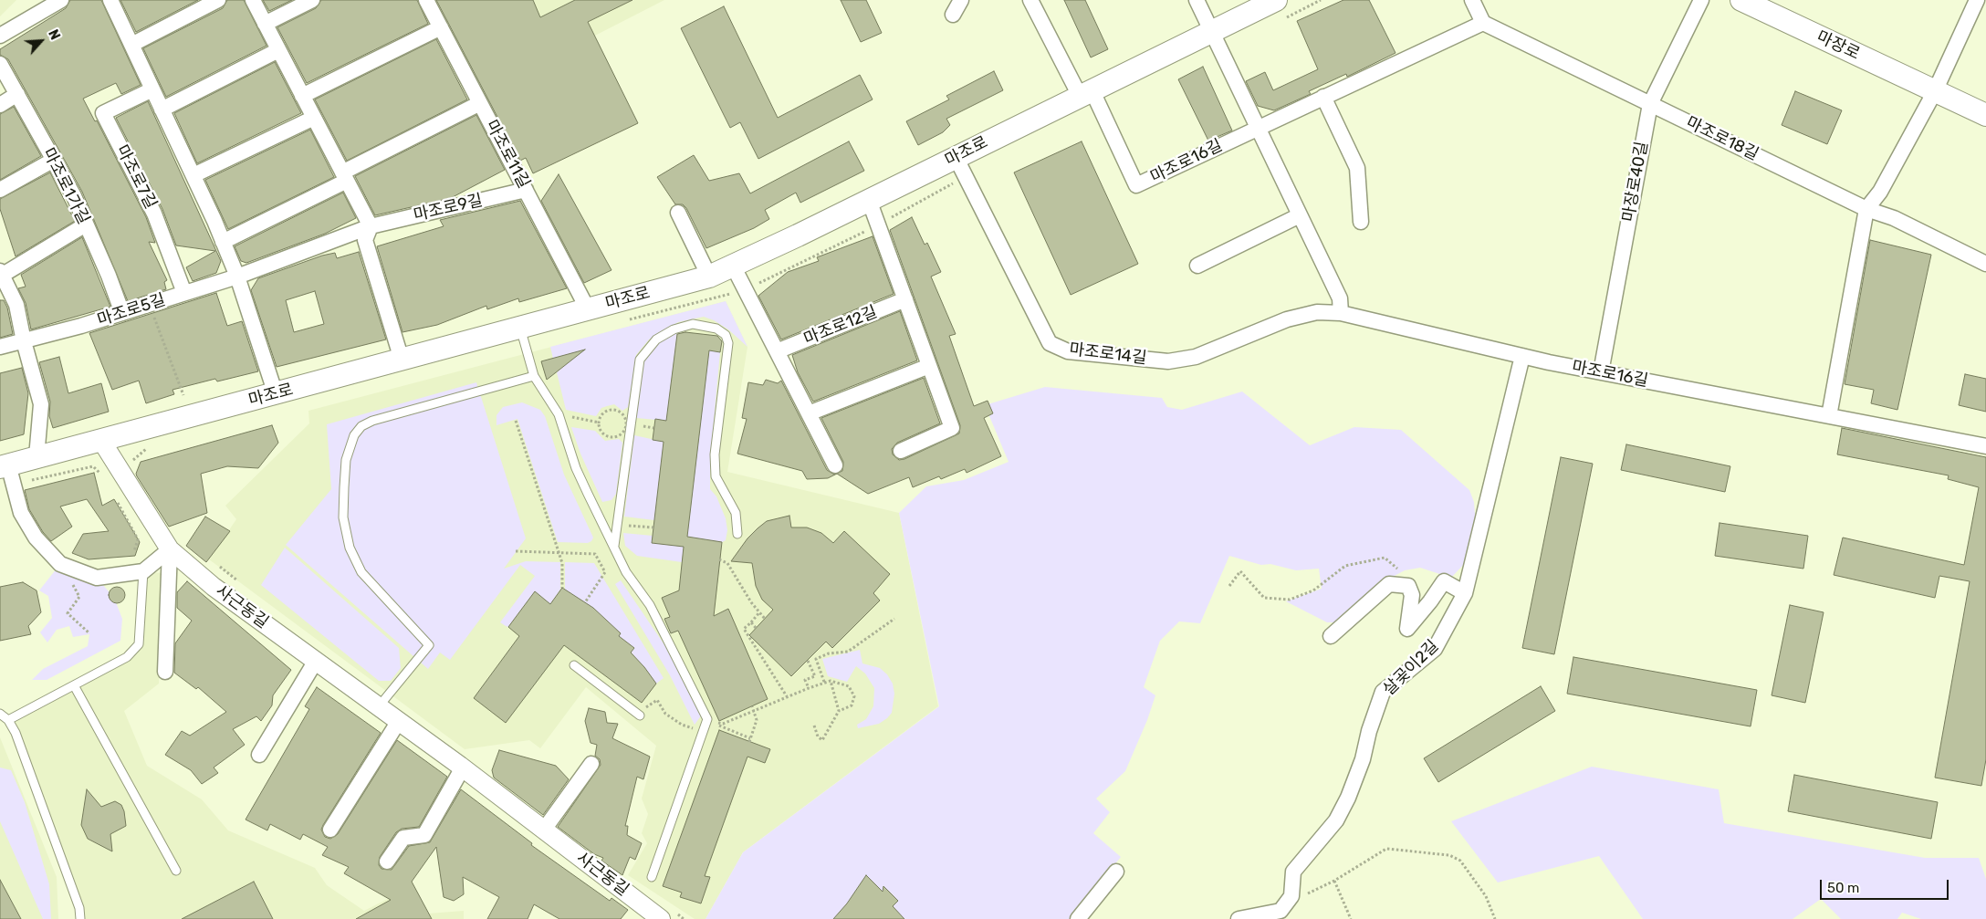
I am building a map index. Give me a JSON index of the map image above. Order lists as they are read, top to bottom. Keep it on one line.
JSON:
{"streets":{"main road":["마장로","마조로"],"street":["마조로18길","마조로11길","마조로16길","마조로7길","마장로40길","마조로1가길","마조로9길","마조로5길","마조로12길","마조로14길","사근동길","살곶이2길"]},"crossings":[["마조로18길","마조로16길"],["마조로18길","마장로40길"],["마조로","마조로11길"],["마조로","마조로16길"],["마조로","마조로14길"],["마조로","사근동길"],["마조로11길","마조로9길"],["마조로16길","마장로40길"],["마조로16길","마조로14길"],["마조로16길","살곶이2길"],["마조로7길","마조로5길"],["마조로1가길","마조로5길"]],"scale_bar":"50 m","north":"top right"}
